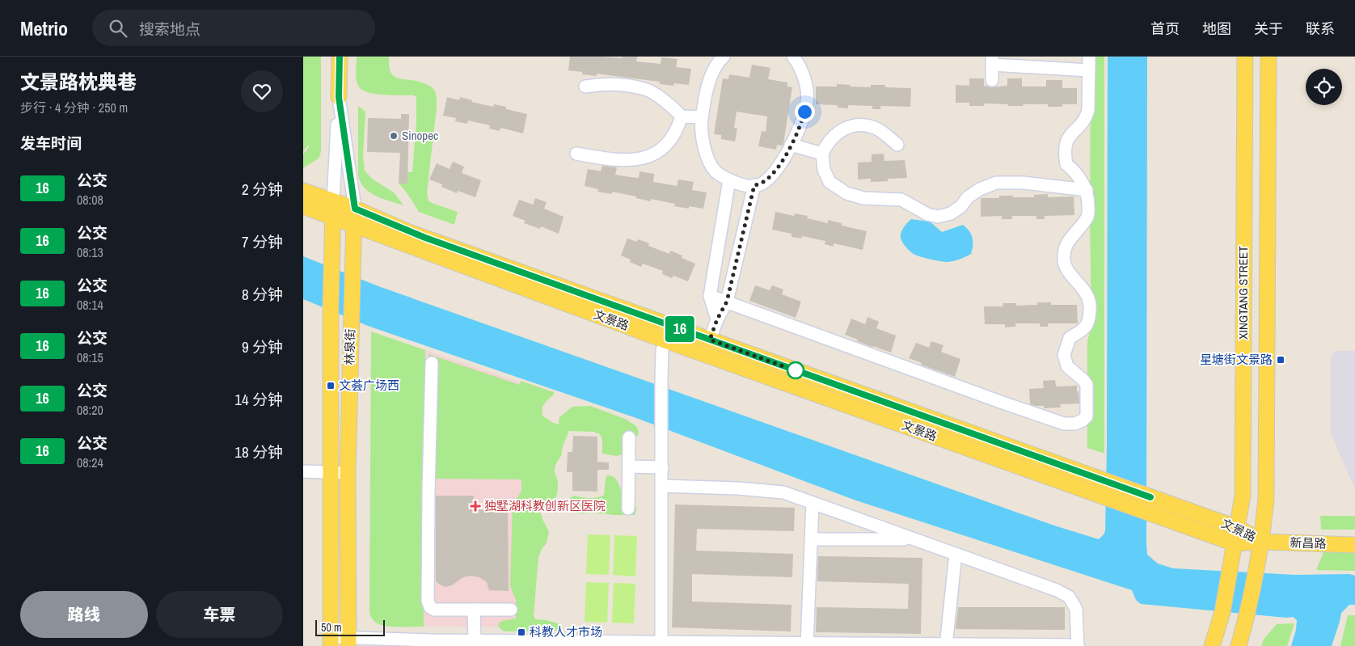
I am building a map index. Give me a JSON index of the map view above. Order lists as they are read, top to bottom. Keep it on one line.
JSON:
{"streets":{"main road":["XINGTANG STREET","文景路","林泉街","新昌路"]},"crossings":[["XINGTANG STREET","文景路"],["XINGTANG STREET","新昌路"],["文景路","林泉街"],["文景路","新昌路"]],"places":{"other":["Sinopec"],"transit":["星塘街文景路","文荟广场西","科教人才市场"],"health":["独墅湖科教创新区医院"]},"lines":["bus line 16"],"scale_bar":"50 m","page":{"header":"Metrio","search":"搜索地点","nav":["首页","地图","关于","联系"],"heading":[["文景路枕典巷","步行 · 4 分钟 · 250 m"],"发车时间"],"on_map":"16","list":[{"mark":"16","name":"公交","note":"08:08","value":"2 分钟"},{"mark":"16","name":"公交","note":"08:13","value":"7 分钟"},{"mark":"16","name":"公交","note":"08:14","value":"8 分钟"},{"mark":"16","name":"公交","note":"08:15","value":"9 分钟"},{"mark":"16","name":"公交","note":"08:20","value":"14 分钟"},{"mark":"16","name":"公交","note":"08:24","value":"18 分钟"}],"buttons":["路线","车票"],"scale":"50 m"}}
